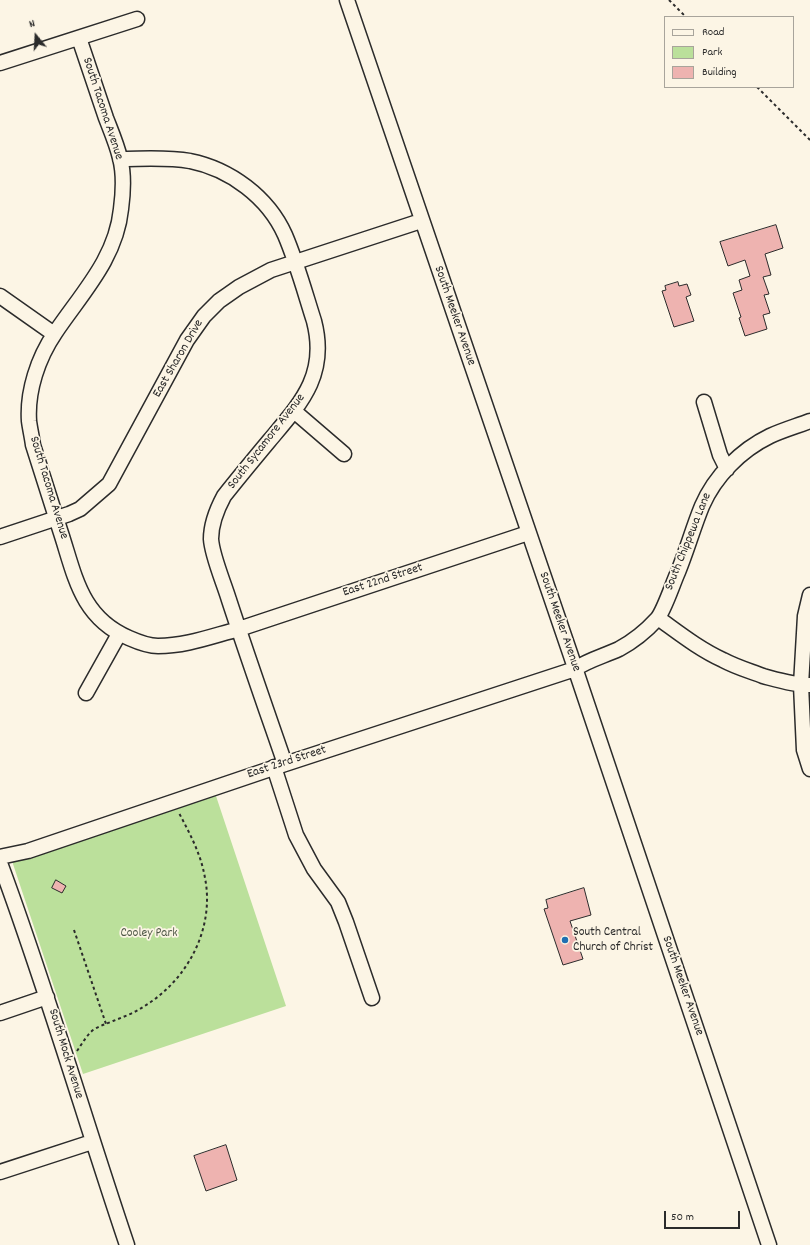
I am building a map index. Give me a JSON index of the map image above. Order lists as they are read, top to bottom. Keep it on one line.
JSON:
{"streets":{"street":["South Tacoma Avenue","South Meeker Avenue","East Sharon Drive","South Sycamore Avenue","South Chippewa Lane","East 22nd Street","East 23rd Street","South Mock Avenue"]},"crossings":[["South Tacoma Avenue","East Sharon Drive"],["South Tacoma Avenue","South Sycamore Avenue"],["South Tacoma Avenue","East 22nd Street"],["South Meeker Avenue","East Sharon Drive"],["South Meeker Avenue","South Chippewa Lane"],["South Meeker Avenue","East 22nd Street"],["South Meeker Avenue","East 23rd Street"],["East Sharon Drive","South Sycamore Avenue"],["South Sycamore Avenue","East 22nd Street"],["South Sycamore Avenue","East 23rd Street"],["South Chippewa Lane","East 23rd Street"]],"parks":["Cooley Park"],"places":["South Central Church of Christ"],"legend":["Road","Park","Building"],"scale_bar":"50 m","north":"top"}
